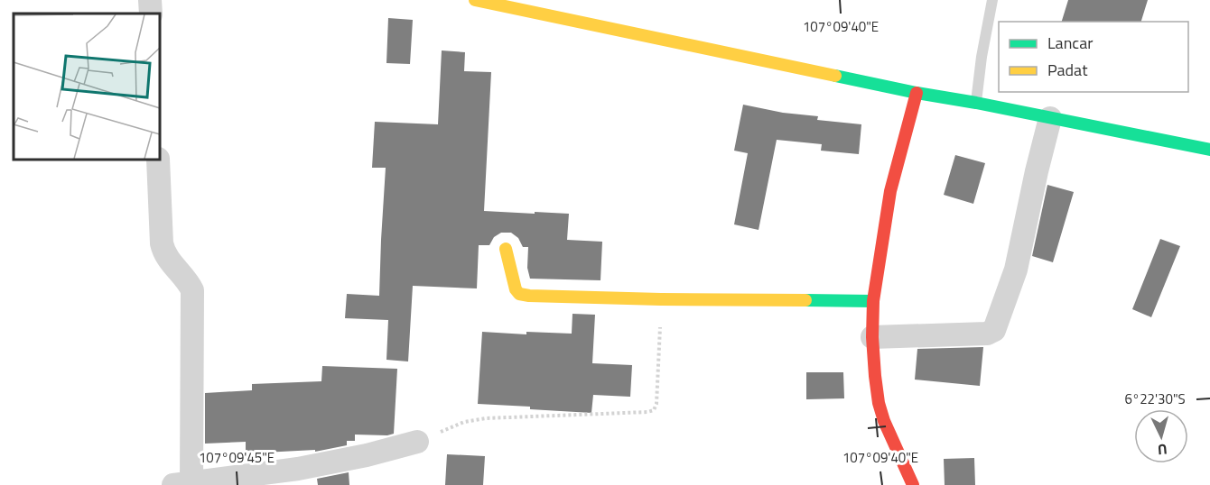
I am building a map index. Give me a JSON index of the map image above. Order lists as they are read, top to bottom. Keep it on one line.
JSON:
{"legend":["Lancar","Padat"],"north":"bottom","coordinates":["107°09'40\"E","6°22'30\"S","107°09'45\"E"]}
